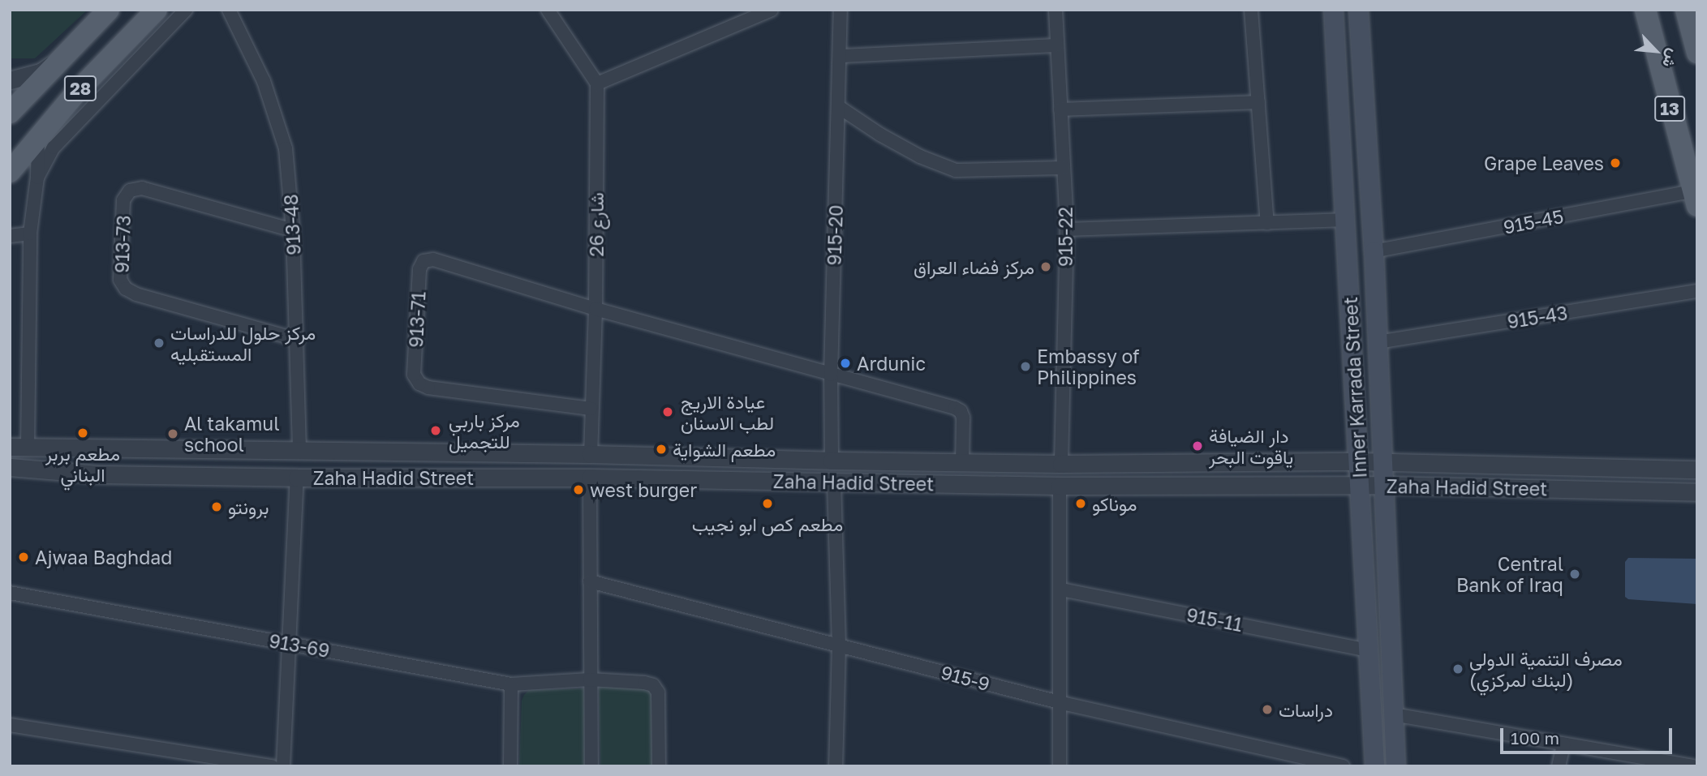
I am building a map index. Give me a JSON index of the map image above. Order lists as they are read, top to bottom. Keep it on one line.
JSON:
{"streets":{"main road":["28","13","Inner Karrada Street"],"street":["915-45","913-48","شارع 26","915-20","915-22","913-73","915-43","913-71","Zaha Hadid Street","915-11","913-69","915-9"]},"crossings":[["13","915-45"],["915-45","Inner Karrada Street"],["913-48","913-73"],["913-48","Zaha Hadid Street"],["شارع 26","913-71"],["شارع 26","Zaha Hadid Street"],["915-20","Zaha Hadid Street"],["915-22","Zaha Hadid Street"],["915-43","Inner Karrada Street"],["Inner Karrada Street","Zaha Hadid Street"],["Inner Karrada Street","915-11"]],"places":["Grape Leaves","مركز فضاء العراق","مركز حلول للدراسات المستقبليه","Ardunic","Embassy of Philippines","عيادة الاريج لطب الاسنان","مركز باربي للتجميل","مطعم بربر البناني","Al takamul school","دار الضيافة ياقوت البحر","مطعم الشواية","west burger","مطعم كص ابو نجيب","موناكو","برونتو","Ajwaa Baghdad","Central Bank of Iraq","مصرف التنمية الدولي (لبنك لمركزي)","دراسات"],"scale_bar":"100 m","north":"bottom right"}
